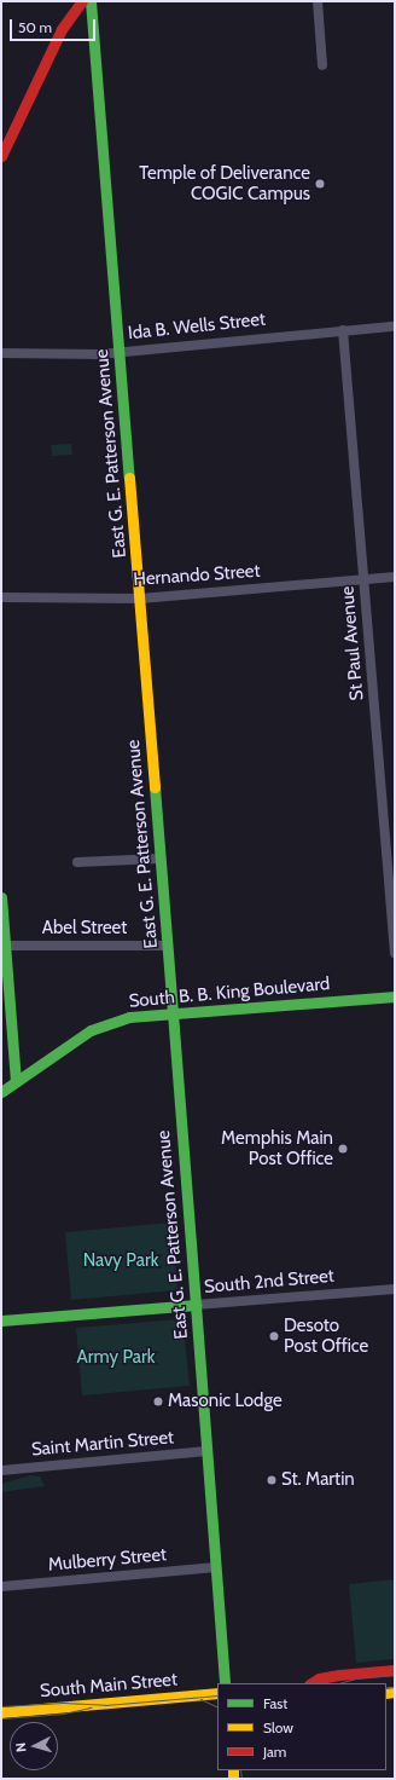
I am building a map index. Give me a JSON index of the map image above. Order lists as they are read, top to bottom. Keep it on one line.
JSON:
{"streets":{"street":["Ida B. Wells Street","East G. E. Patterson Avenue","Hernando Street","St Paul Avenue","Abel Street","South B. B. King Boulevard","South 2nd Street","Saint Martin Street","Mulberry Street","South Main Street"]},"crossings":[["Ida B. Wells Street","East G. E. Patterson Avenue"],["Ida B. Wells Street","St Paul Avenue"],["East G. E. Patterson Avenue","Hernando Street"],["East G. E. Patterson Avenue","Abel Street"],["East G. E. Patterson Avenue","South B. B. King Boulevard"],["East G. E. Patterson Avenue","South 2nd Street"],["East G. E. Patterson Avenue","Saint Martin Street"],["East G. E. Patterson Avenue","Mulberry Street"],["Hernando Street","St Paul Avenue"]],"parks":["Navy Park","Army Park"],"places":["Temple of Deliverance COGIC Campus","Memphis Main Post Office","Desoto Post Office","Masonic Lodge","St. Martin"],"legend":["Fast","Slow","Jam"],"scale_bar":"50 m","north":"left"}
